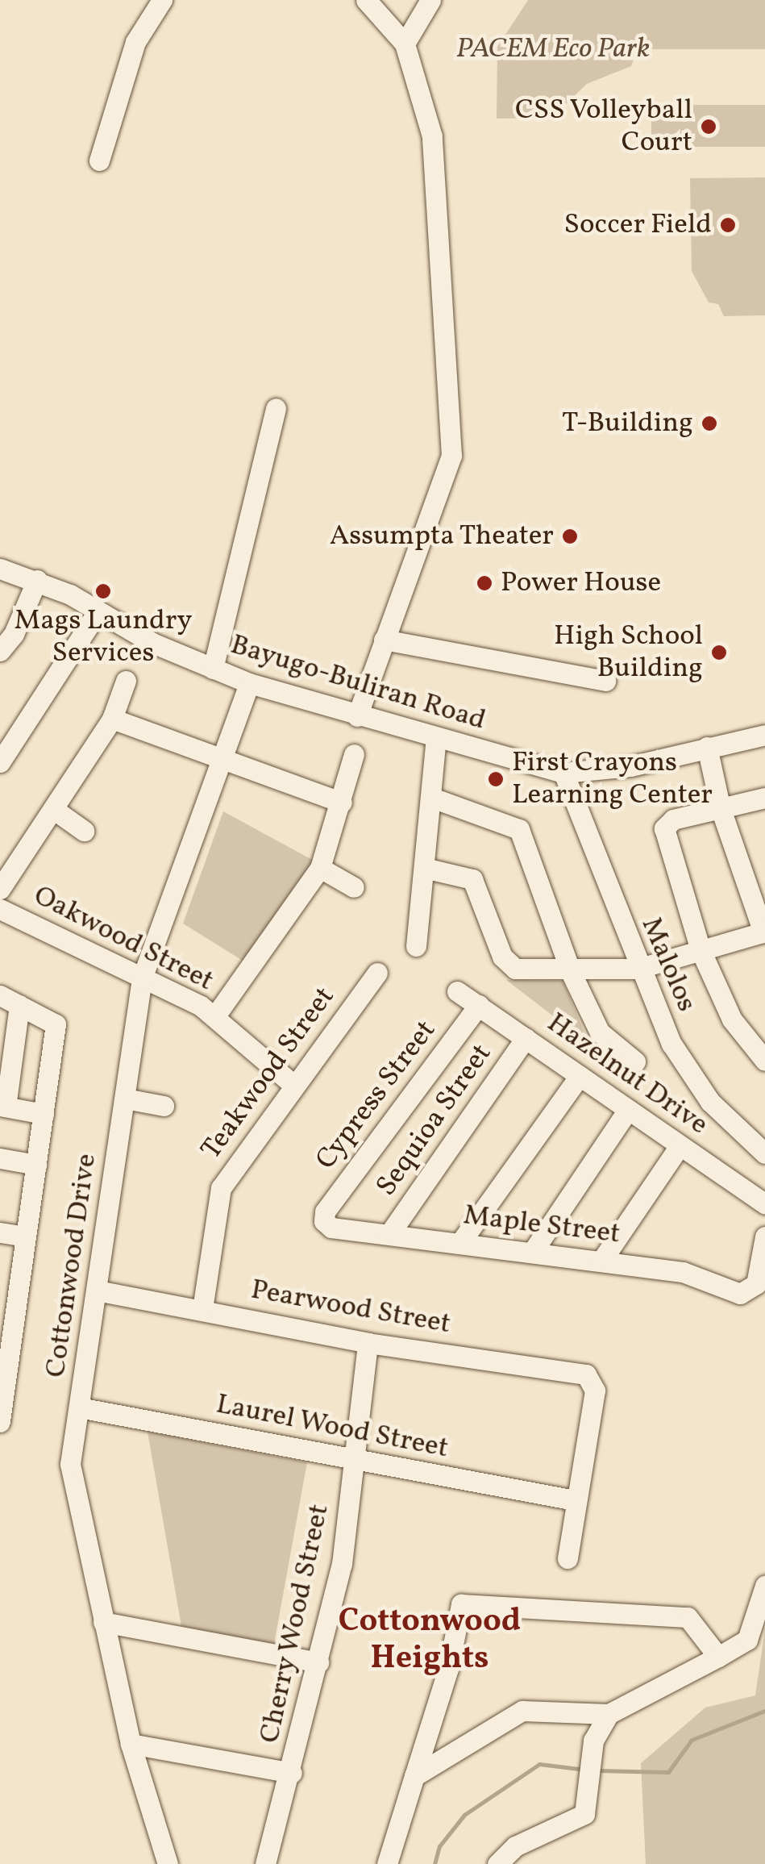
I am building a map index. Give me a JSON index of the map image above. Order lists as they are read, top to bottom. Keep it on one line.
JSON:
{"streets":{"street":["Bayugo-Buliran Road","Oakwood Street","Malolos","Teakwood Street","Hazelnut Drive","Cypress Street","Sequioa Street","Maple Street","Cottonwood Drive","Pearwood Street","Laurel Wood Street","Cherry Wood Street"]},"crossings":[["Bayugo-Buliran Road","Malolos"],["Bayugo-Buliran Road","Cottonwood Drive"],["Oakwood Street","Teakwood Street"],["Oakwood Street","Cottonwood Drive"],["Teakwood Street","Pearwood Street"],["Hazelnut Drive","Cypress Street"],["Hazelnut Drive","Sequioa Street"],["Cypress Street","Maple Street"],["Sequioa Street","Maple Street"],["Cottonwood Drive","Pearwood Street"],["Cottonwood Drive","Laurel Wood Street"],["Pearwood Street","Laurel Wood Street"],["Pearwood Street","Cherry Wood Street"],["Laurel Wood Street","Cherry Wood Street"]],"districts":["Cottonwood Heights"],"parks":["PACEM Eco Park"],"places":["CSS Volleyball Court","Soccer Field","T-Building","Assumpta Theater","Power House","Mags Laundry Services","High School Building","First Crayons Learning Center"]}
